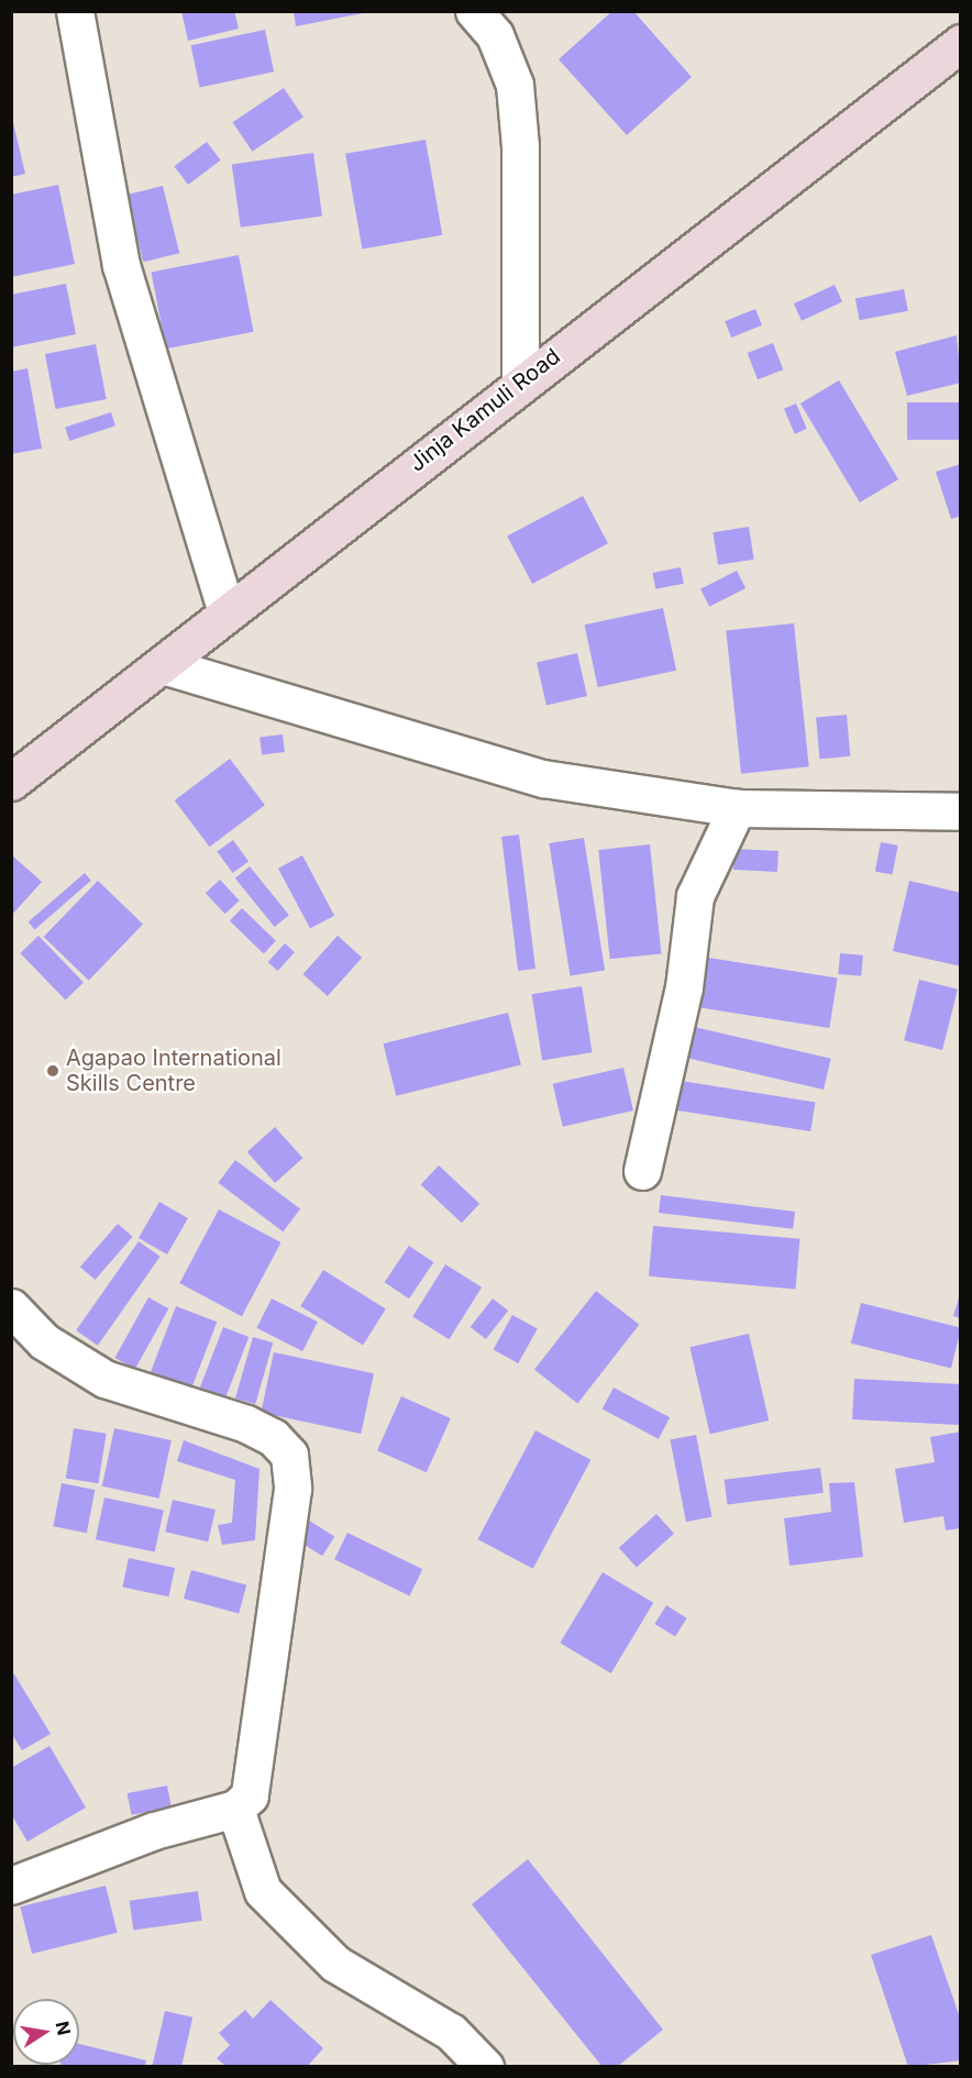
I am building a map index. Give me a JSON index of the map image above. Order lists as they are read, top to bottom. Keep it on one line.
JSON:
{"streets":{"main road":["Jinja Kamuli Road"]},"places":["Agapao International Skills Centre"],"north":"right"}
